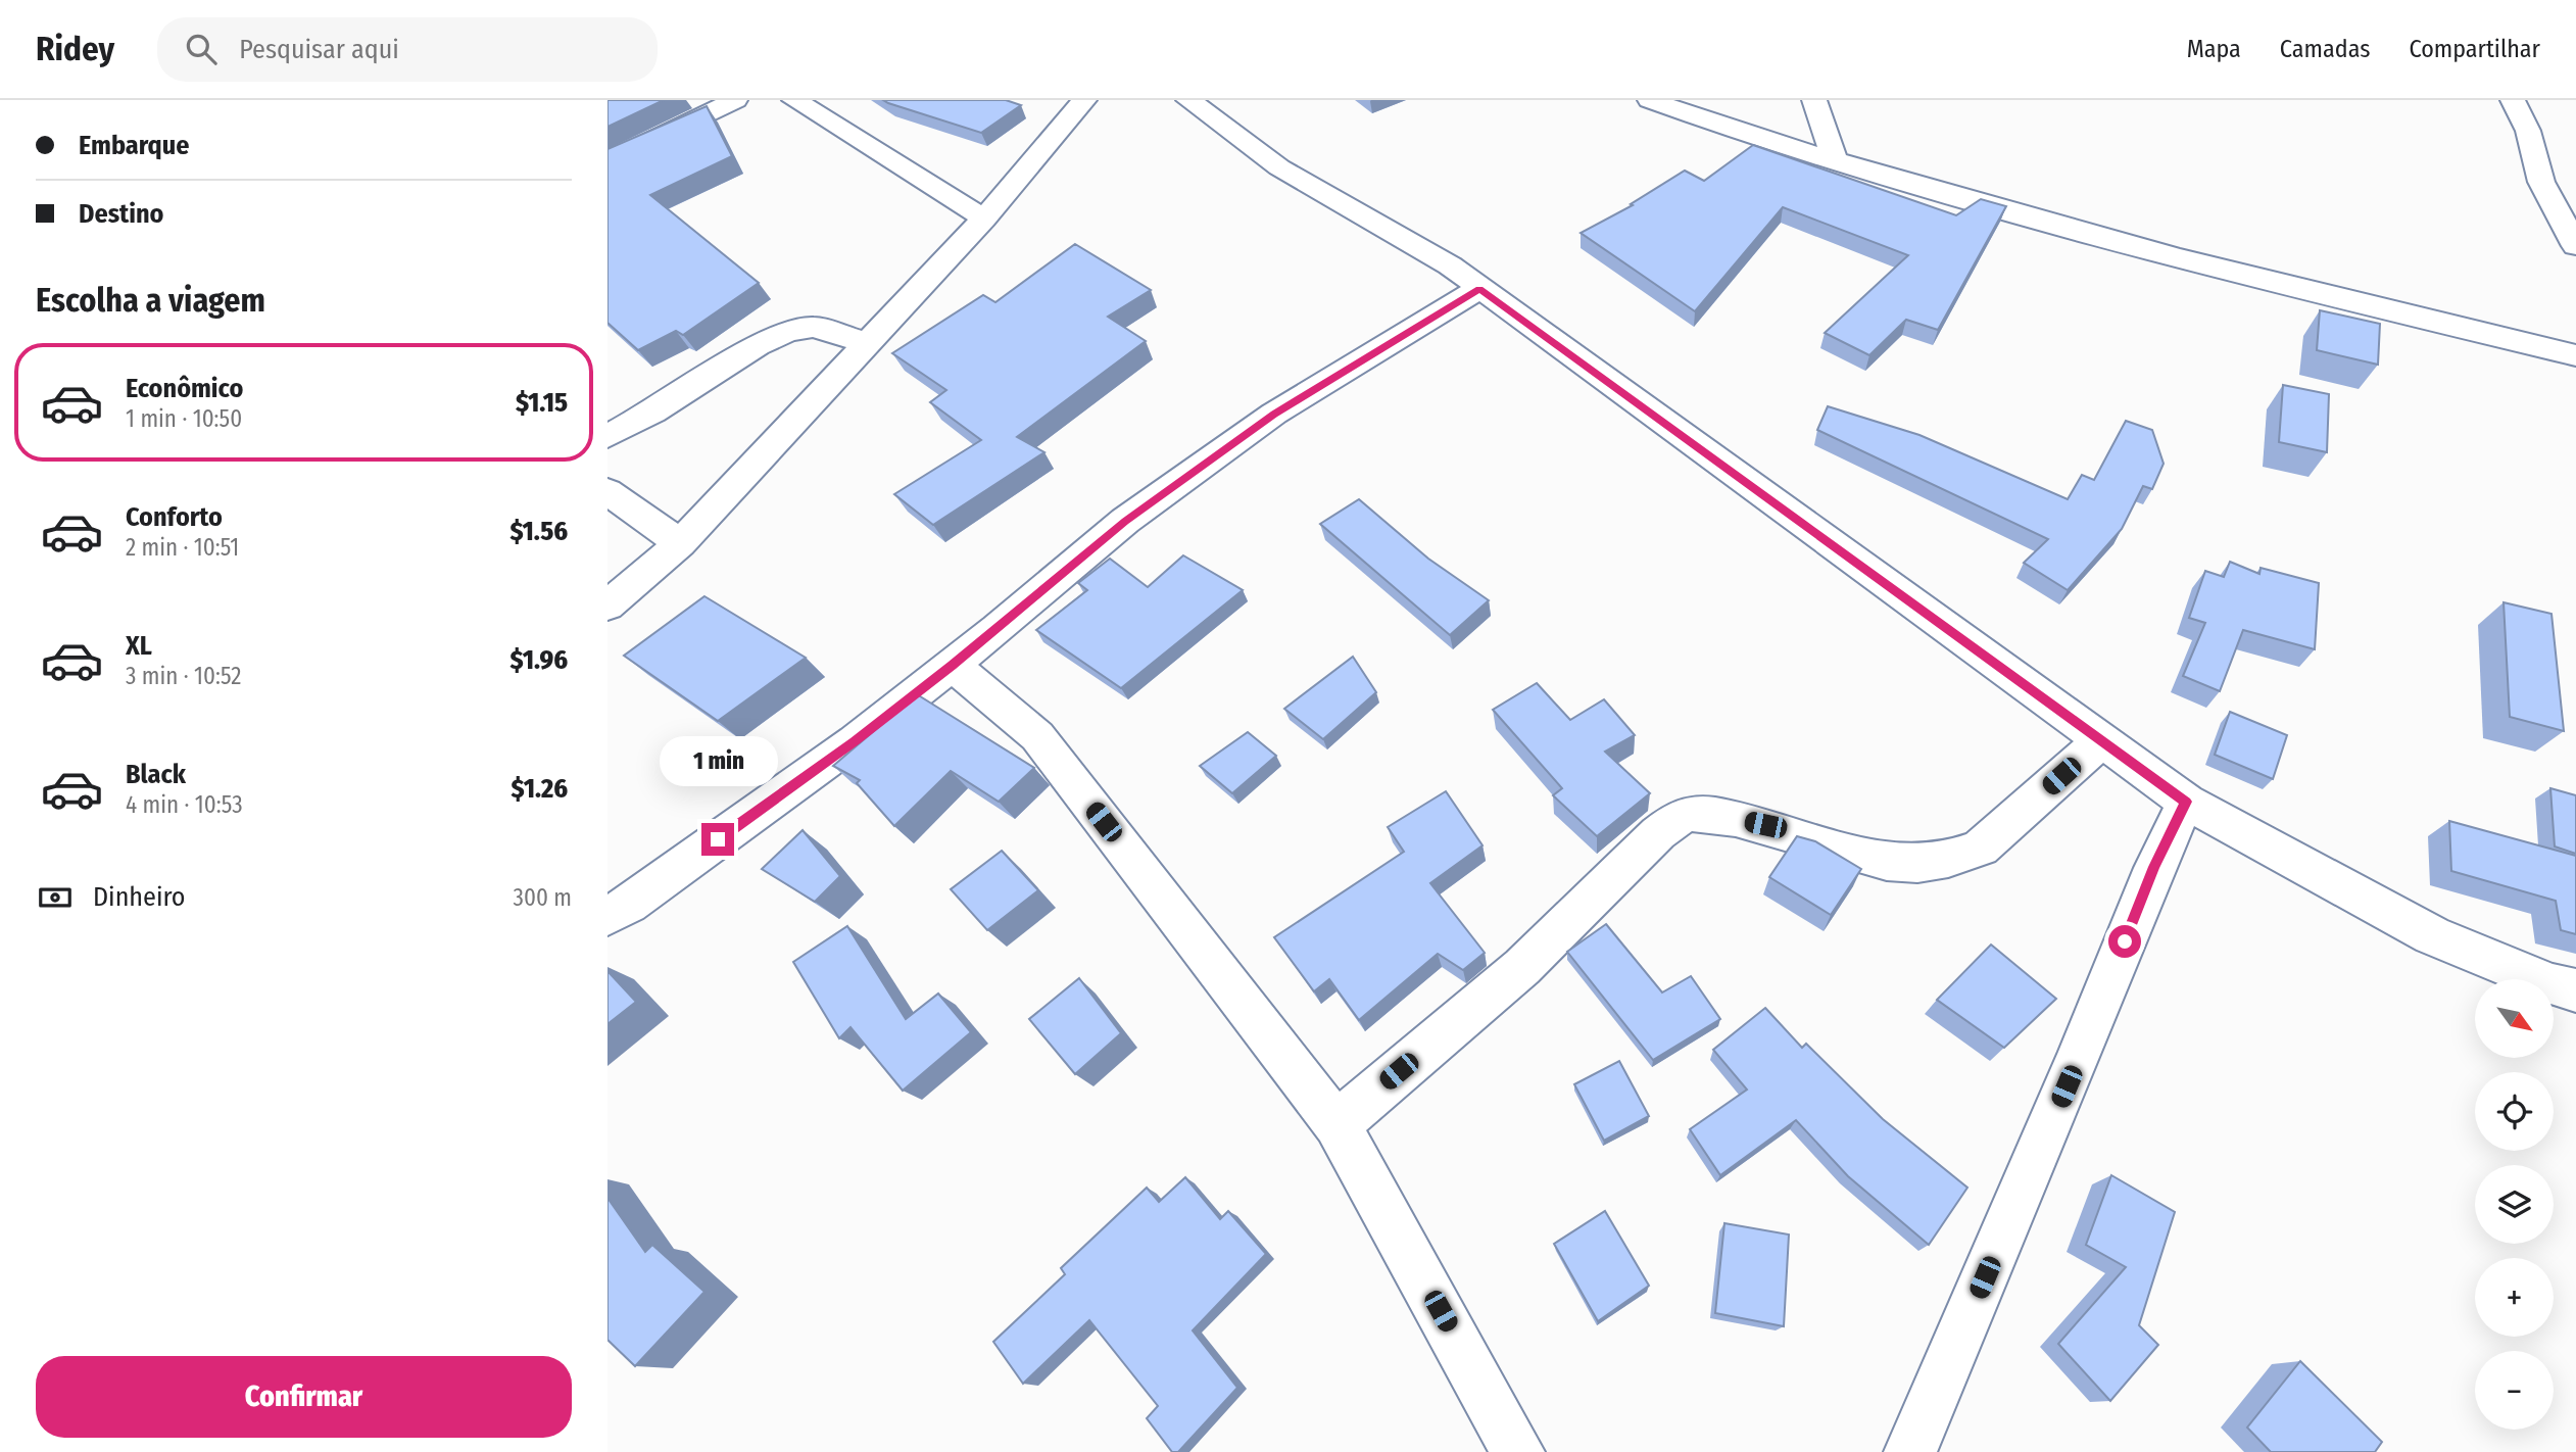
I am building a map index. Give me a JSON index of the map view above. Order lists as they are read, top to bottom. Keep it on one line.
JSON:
{"north":"bottom right","page":{"header":"Ridey","search":"Pesquisar aqui","nav":["Mapa","Camadas","Compartilhar"],"banner":["Embarque","Destino"],"heading":"Escolha a viagem","list":[{"name":"Econômico","note":"1 min · 10:50","value":"$1.15"},{"name":"Conforto","note":"2 min · 10:51","value":"$1.56"},{"name":"XL","note":"3 min · 10:52","value":"$1.96"},{"name":"Black","note":"4 min · 10:53","value":"$1.26"}],"bubble":"1 min","pay":["Dinheiro","300 m"],"map_buttons":["+","−"],"buttons":"Confirmar"}}
